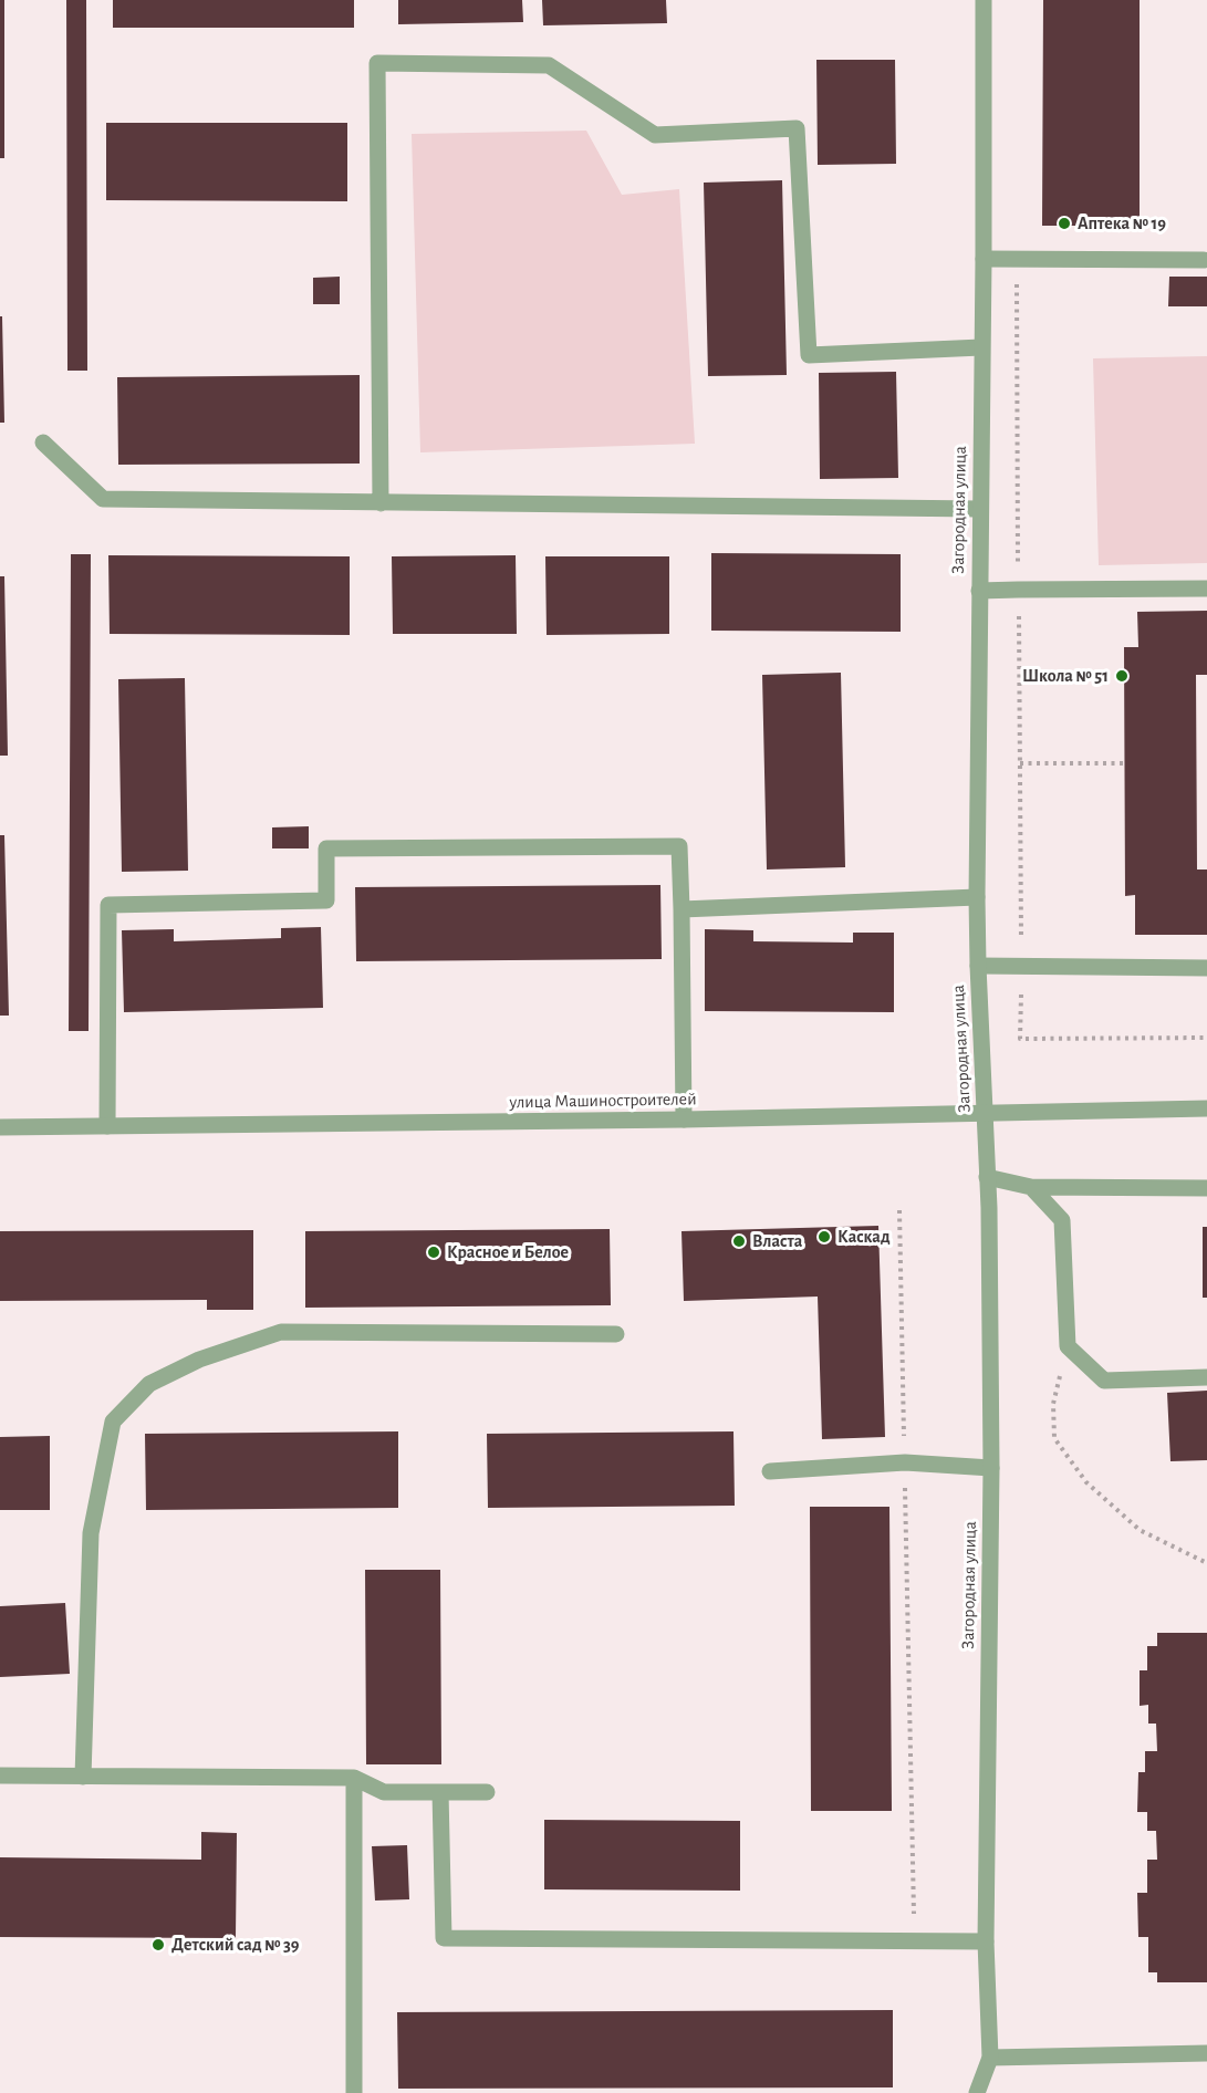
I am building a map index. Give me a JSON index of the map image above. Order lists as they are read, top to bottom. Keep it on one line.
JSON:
{"streets":{"street":["Загородная улица","улица Машиностроителей"]},"crossings":[["Загородная улица","улица Машиностроителей"]],"places":["Аптека № 19","Школа № 51","Каскад","Власта","Красное и Белое","Детский сад № 39"]}
